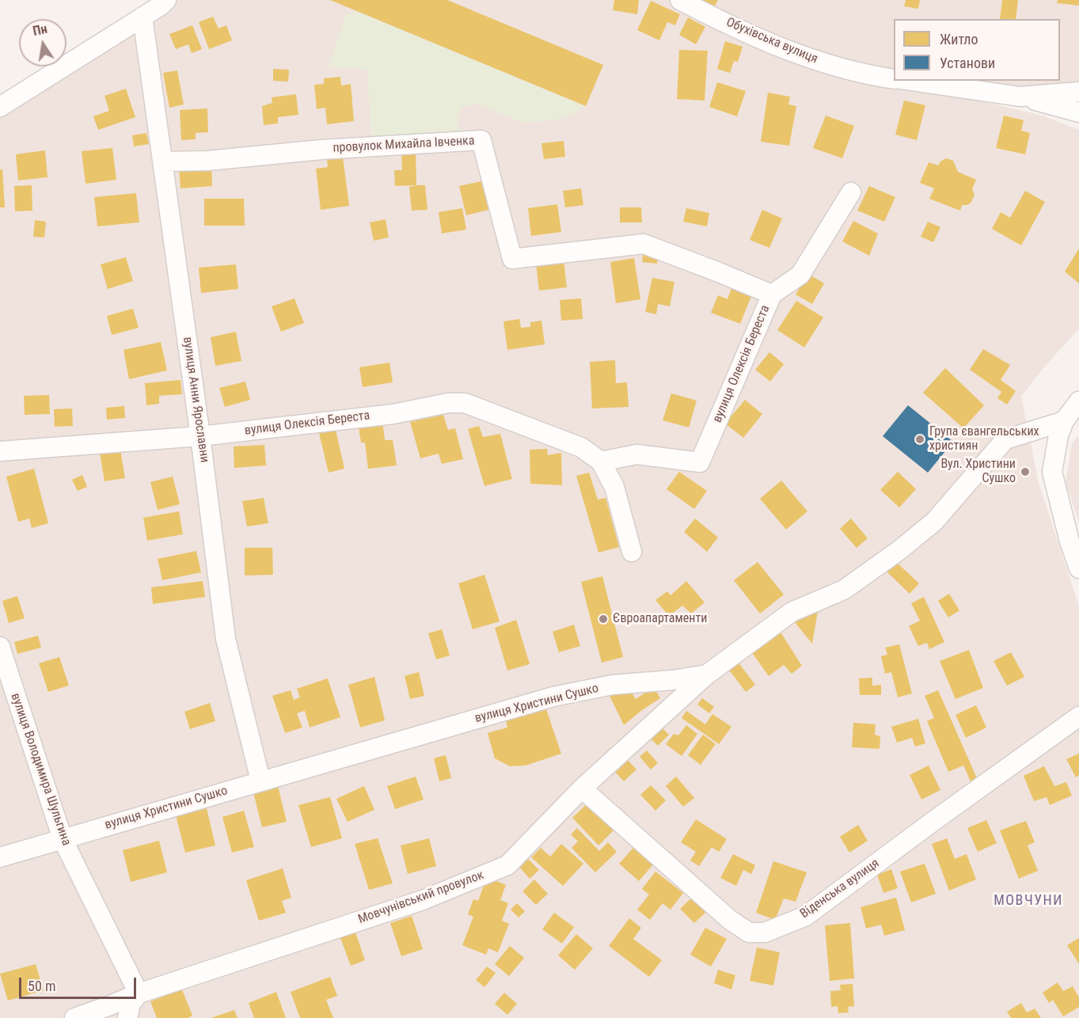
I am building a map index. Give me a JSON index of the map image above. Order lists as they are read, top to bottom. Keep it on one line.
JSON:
{"streets":{"street":["Обухівська вулиця","провулок Михайла Івченка","вулиця Олексія Береста","вулиця Анни Ярославни","вулиця Христини Сушко","вулиця Володимира Шульгина","Віденська вулиця","Мовчунівський провулок"]},"crossings":[["провулок Михайла Івченка","вулиця Олексія Береста"],["провулок Михайла Івченка","вулиця Анни Ярославни"],["вулиця Олексія Береста","вулиця Анни Ярославни"],["вулиця Анни Ярославни","вулиця Христини Сушко"],["вулиця Христини Сушко","вулиця Володимира Шульгина"],["вулиця Христини Сушко","Мовчунівський провулок"],["вулиця Володимира Шульгина","Мовчунівський провулок"],["Віденська вулиця","Мовчунівський провулок"]],"districts":["МОВЧУНИ"],"places":["Група євангельських християн","Вул. Христини Сушко","Євроапартаменти"],"legend":["Житло","Установи"],"scale_bar":"50 m","north":"top"}
